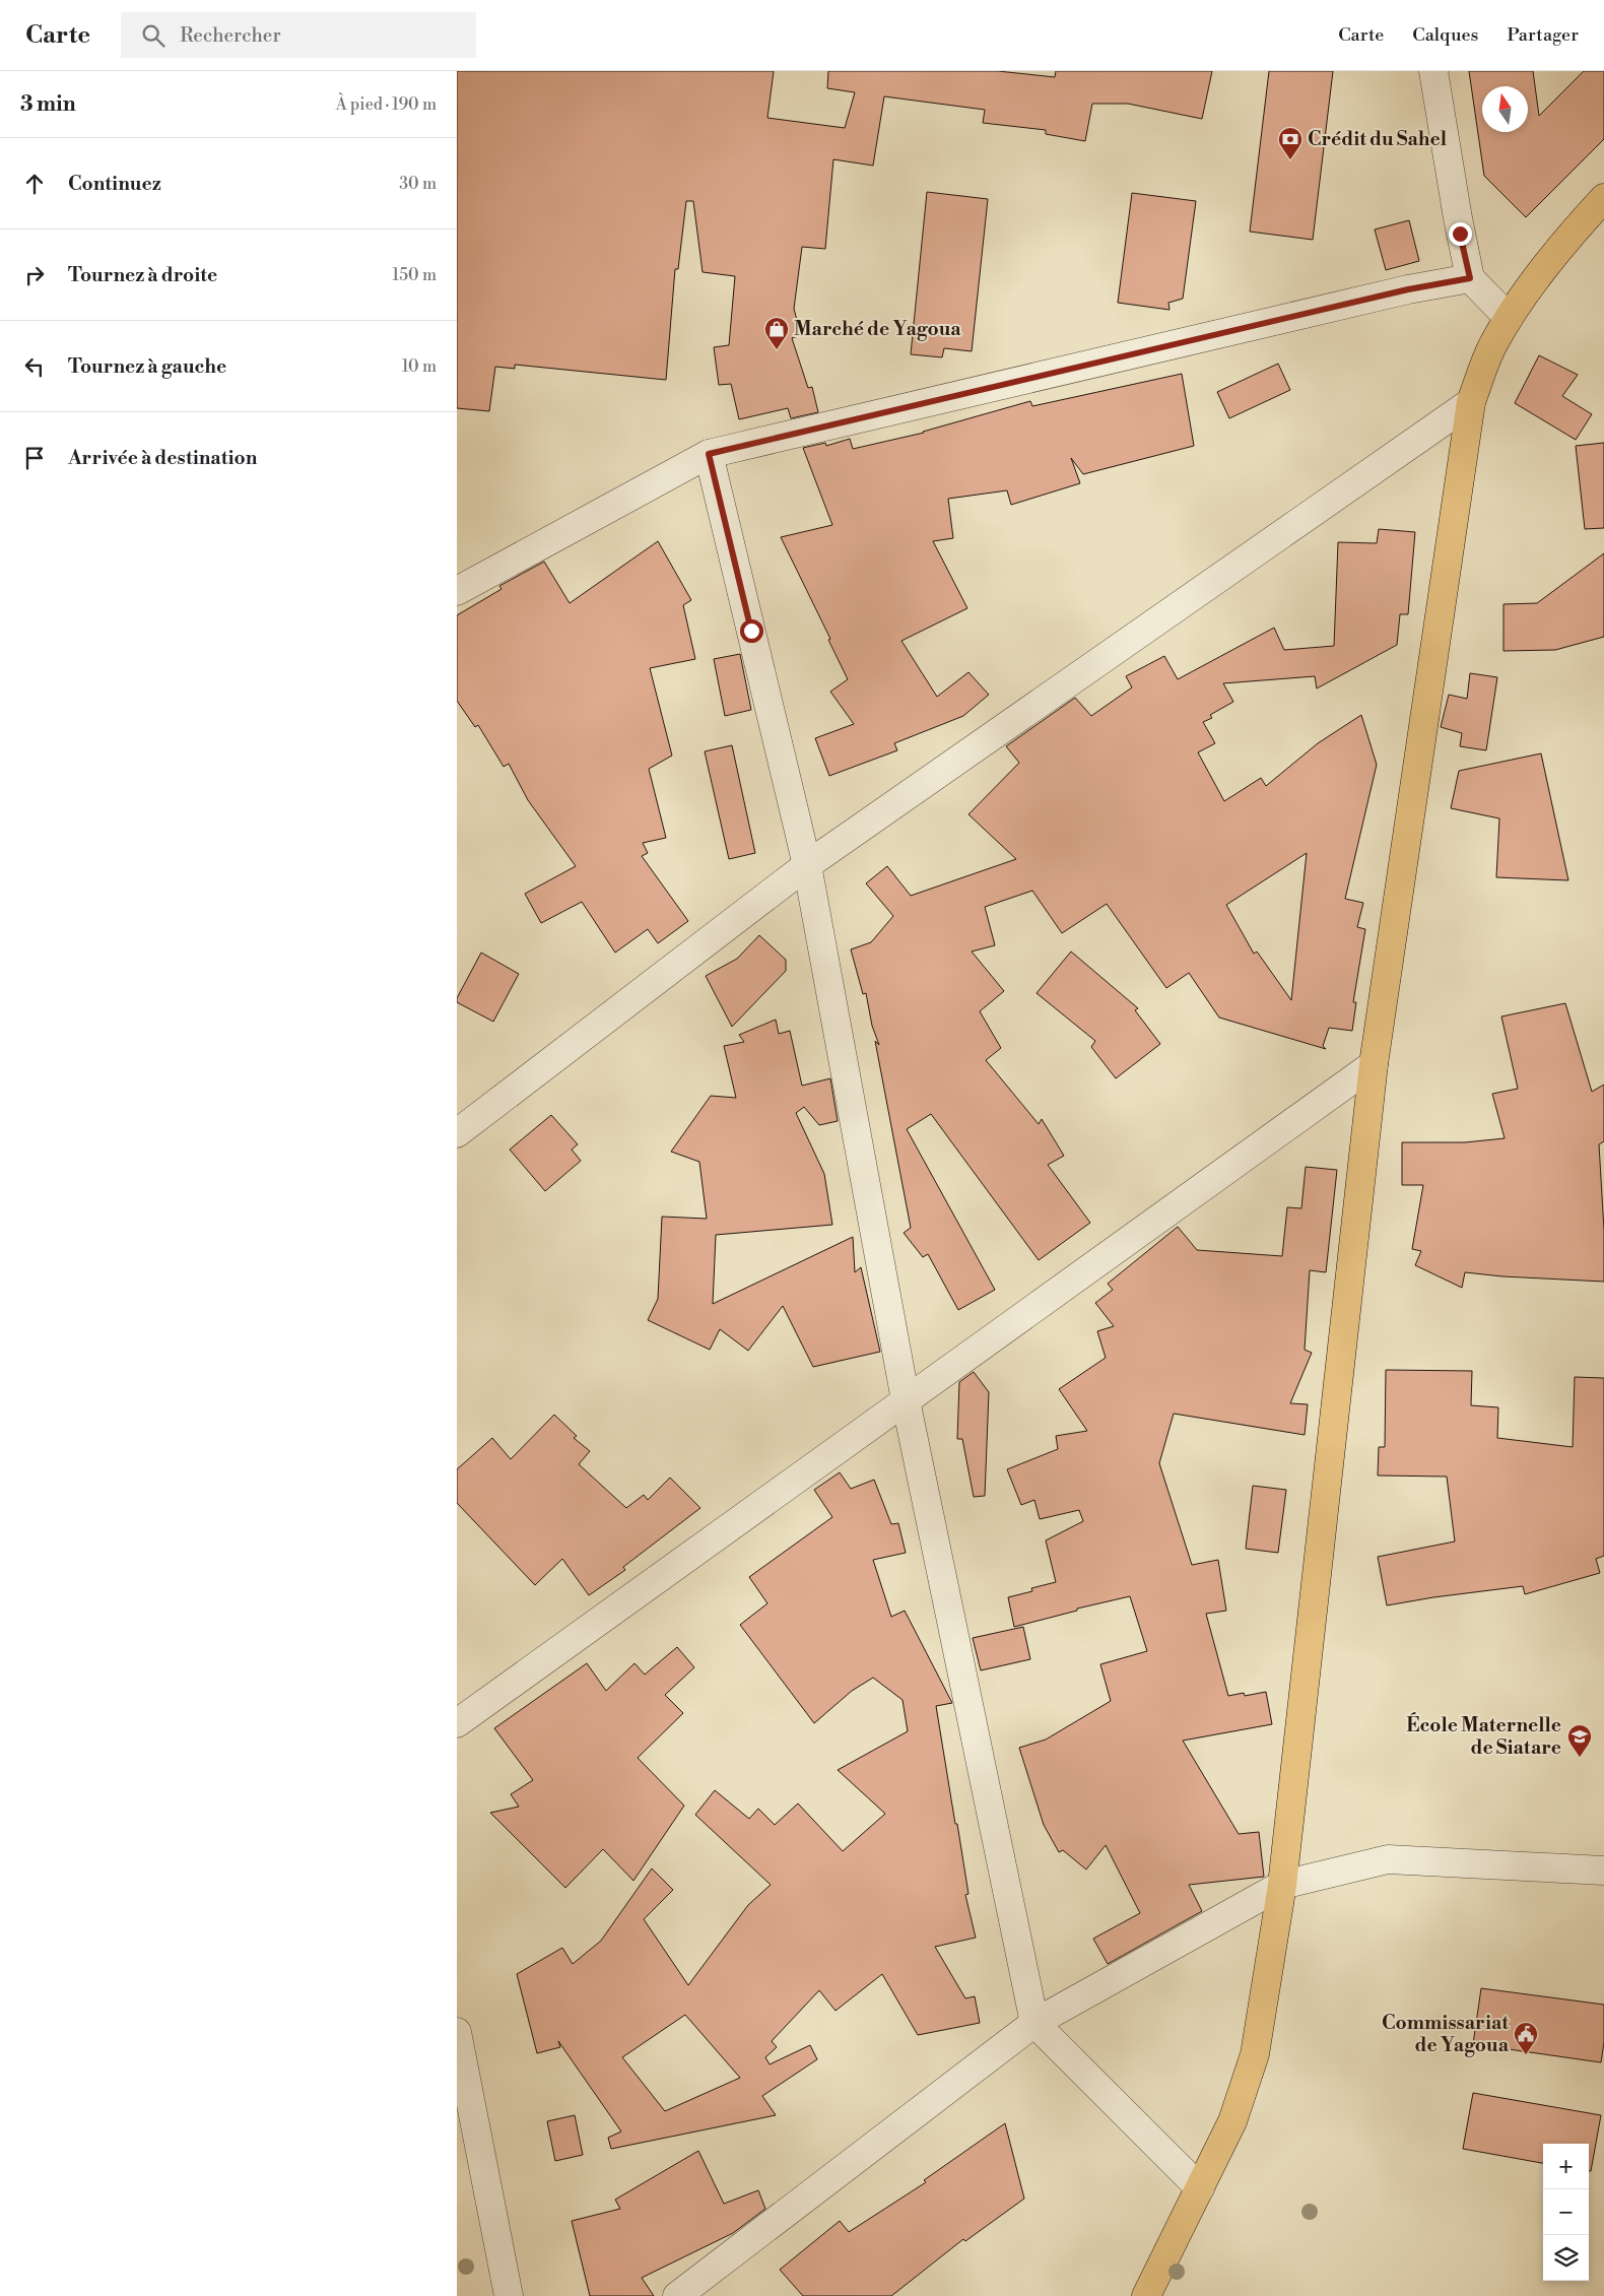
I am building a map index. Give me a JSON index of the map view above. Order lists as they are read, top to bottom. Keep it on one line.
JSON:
{"places":{"bank":["Crédit du Sahel"],"shop":["Marché de Yagoua"],"school or university":["École Maternelle de Siatare"],"public building":["Commissariat de Yagoua"]},"north":"top","page":{"header":"Carte","search":"Rechercher","nav":["Carte","Calques","Partager"],"heading":["3 min","À pied · 190 m"],"list":[["Continuez","30 m"],["Tournez à droite","150 m"],["Tournez à gauche","10 m"],"Arrivée à destination"],"map_buttons":["+","−"]}}
